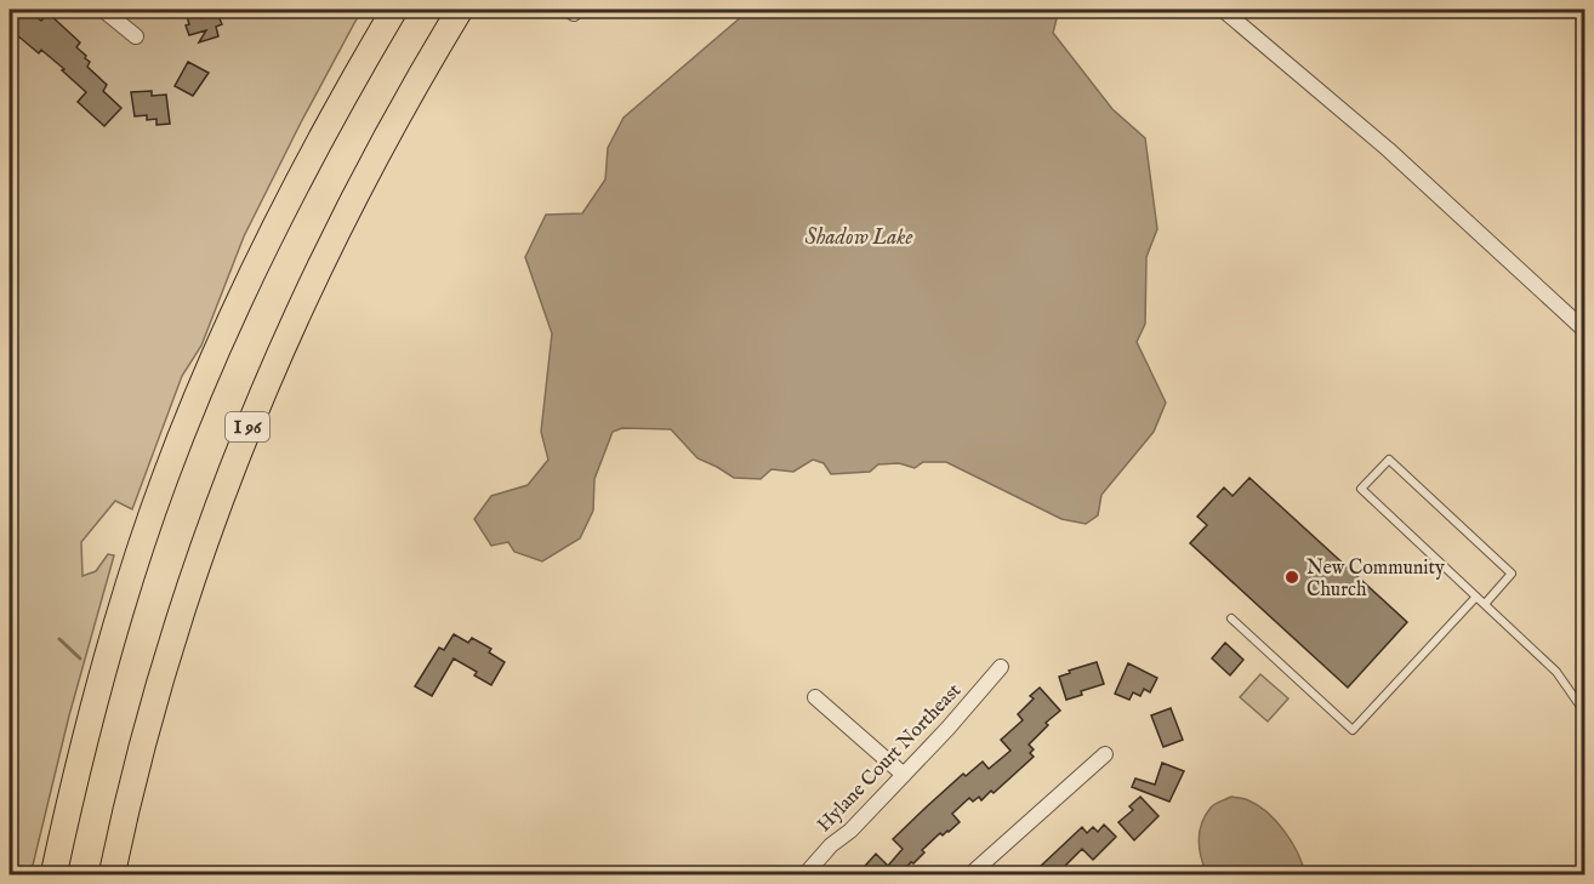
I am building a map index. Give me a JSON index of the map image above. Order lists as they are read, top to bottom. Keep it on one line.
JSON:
{"streets":{"highway":["I 96"],"street":["Hylane Court Northeast"]},"water":["Shadow Lake"],"places":["New Community Church"]}
